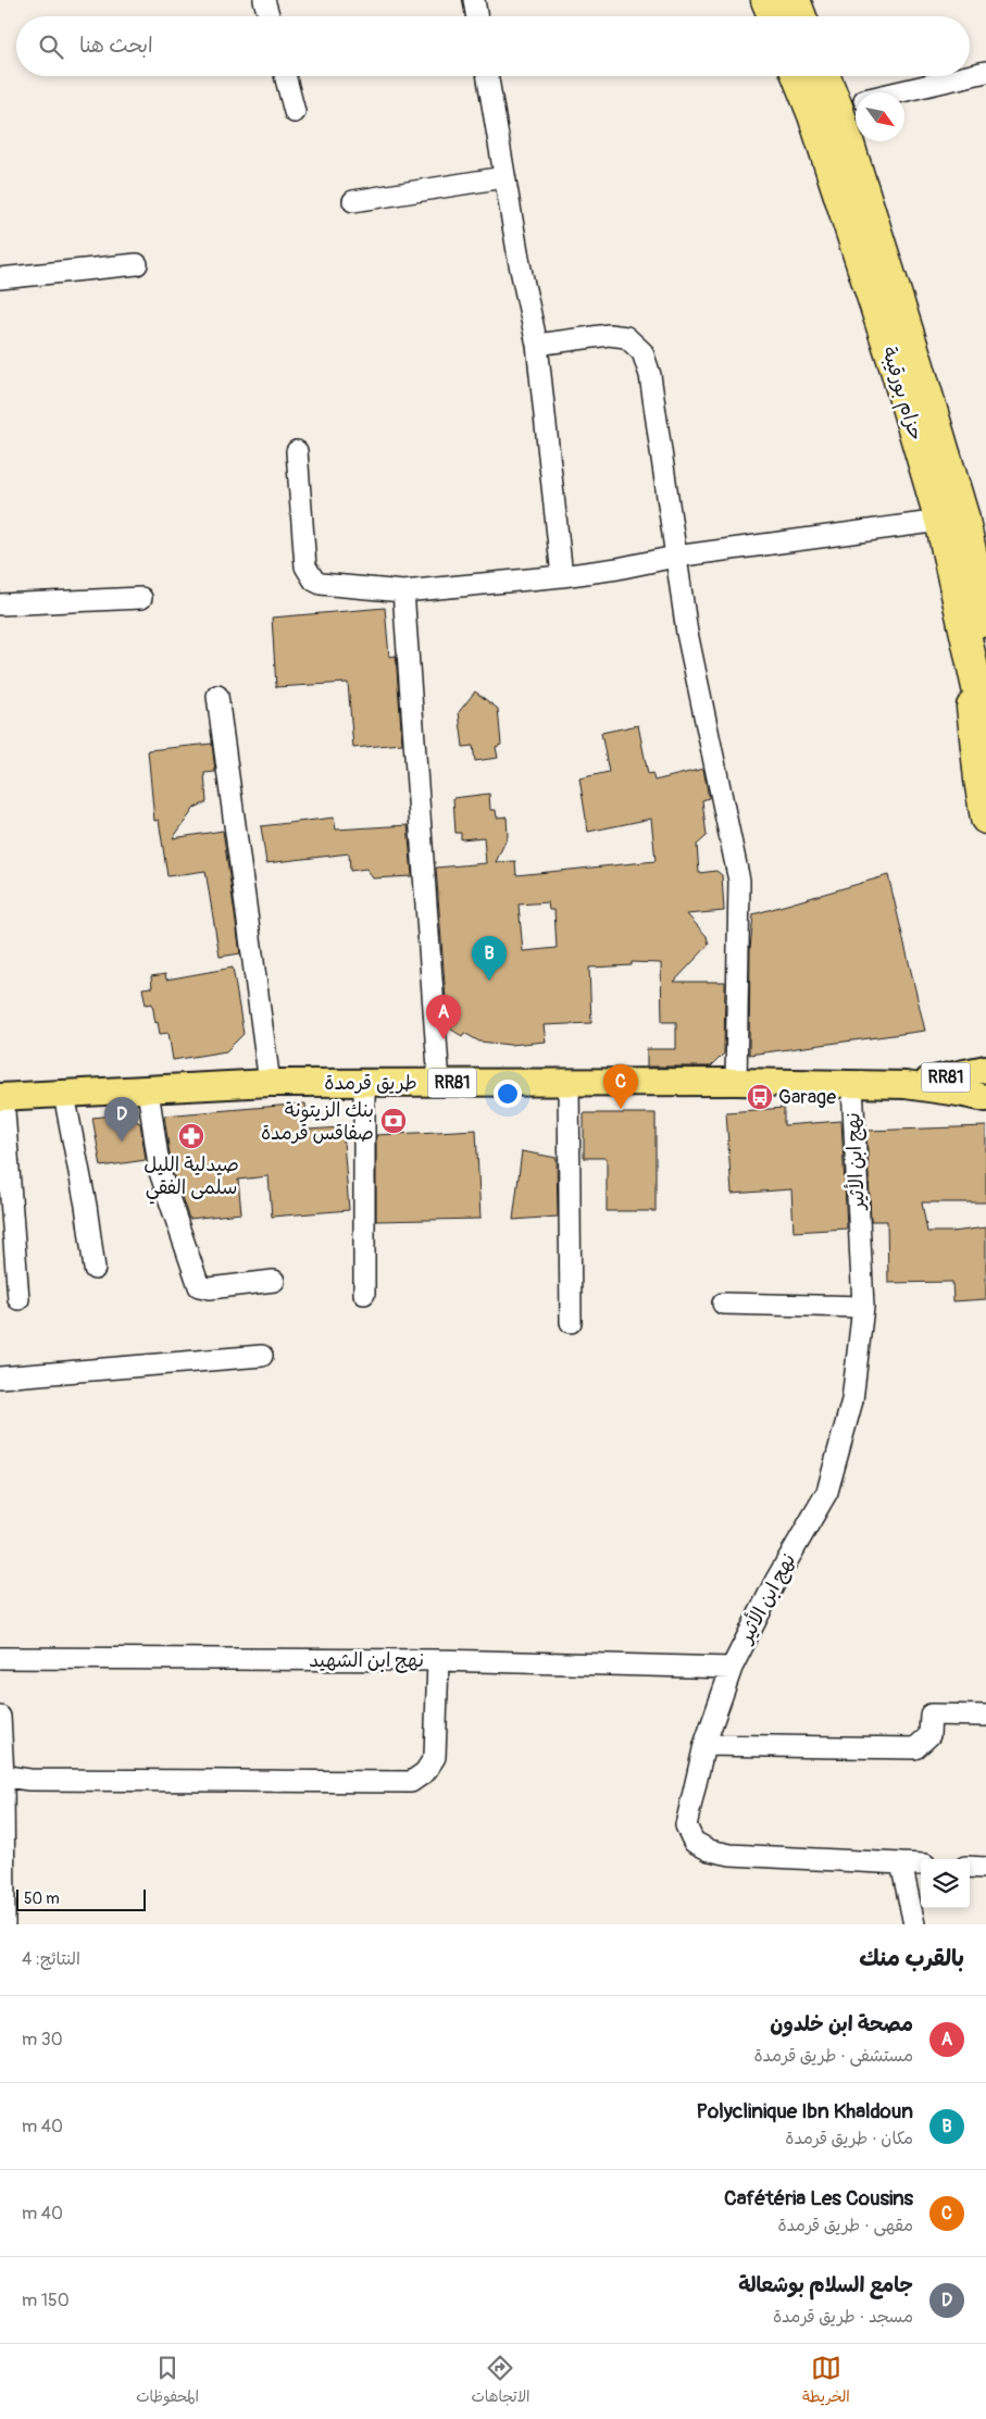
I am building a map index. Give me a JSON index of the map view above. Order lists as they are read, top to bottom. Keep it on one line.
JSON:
{"streets":{"highway":["حزام بورقيبة"],"main road":["RR81","طريق قرمدة"],"street":["نهج ابن الأثير","نهج ابن الشهيد"]},"crossings":[["طريق قرمدة","نهج ابن الأثير"],["نهج ابن الأثير","نهج ابن الشهيد"]],"places":{"bus stop":["Garage"],"bank":["بنك الزيتونة صفاقس قرمدة"],"pharmacy":["صيدلية الليل سلمى الفقي"]},"scale_bar":"50 m","north":"bottom right","page":{"search":"ابحث هنا","pins":["B","A","C","D"],"scale":"50 m","heading":["بالقرب منك","النتائج: 4"],"list":[{"mark":"A","name":"مصحة ابن خلدون","note":"مستشفى · طريق قرمدة","value":"30 m"},{"mark":"B","name":"Polyclinique Ibn Khaldoun","note":"مكان · طريق قرمدة","value":"40 m"},{"mark":"C","name":"Cafétéria Les Cousins","note":"مقهى · طريق قرمدة","value":"40 m"},{"mark":"D","name":"جامع السلام بوشعالة","note":"مسجد · طريق قرمدة","value":"150 m"}],"nav":["الخريطة","الاتجاهات","المحفوظات"]}}
